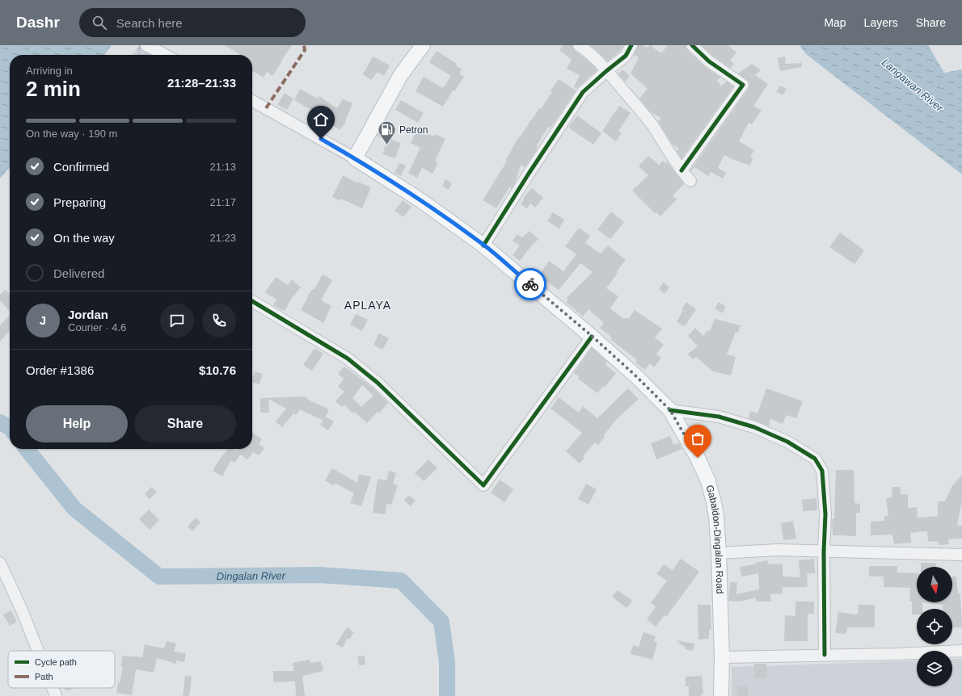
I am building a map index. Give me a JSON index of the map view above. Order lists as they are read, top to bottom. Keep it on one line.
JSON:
{"streets":{"main road":["Gabaldon-Dingalan Road"]},"districts":["APLAYA"],"water":["Langawan River","Dingalan River"],"places":{"fuel station":["Petron"]},"legend":["Cycle path","Path"],"north":"bottom","page":{"header":"Dashr","search":"Search here","nav":["Map","Layers","Share"],"heading":["2 min","Arriving in","21:28–21:33"],"panel":["Jordan","Courier · 4.6","Order #1386","$10.76"],"bar":"On the way · 190 m","list":[["Confirmed","21:13"],["Preparing","21:17"],["On the way","21:23"],"Delivered"],"round":"J","buttons":["Help","Share"]}}
